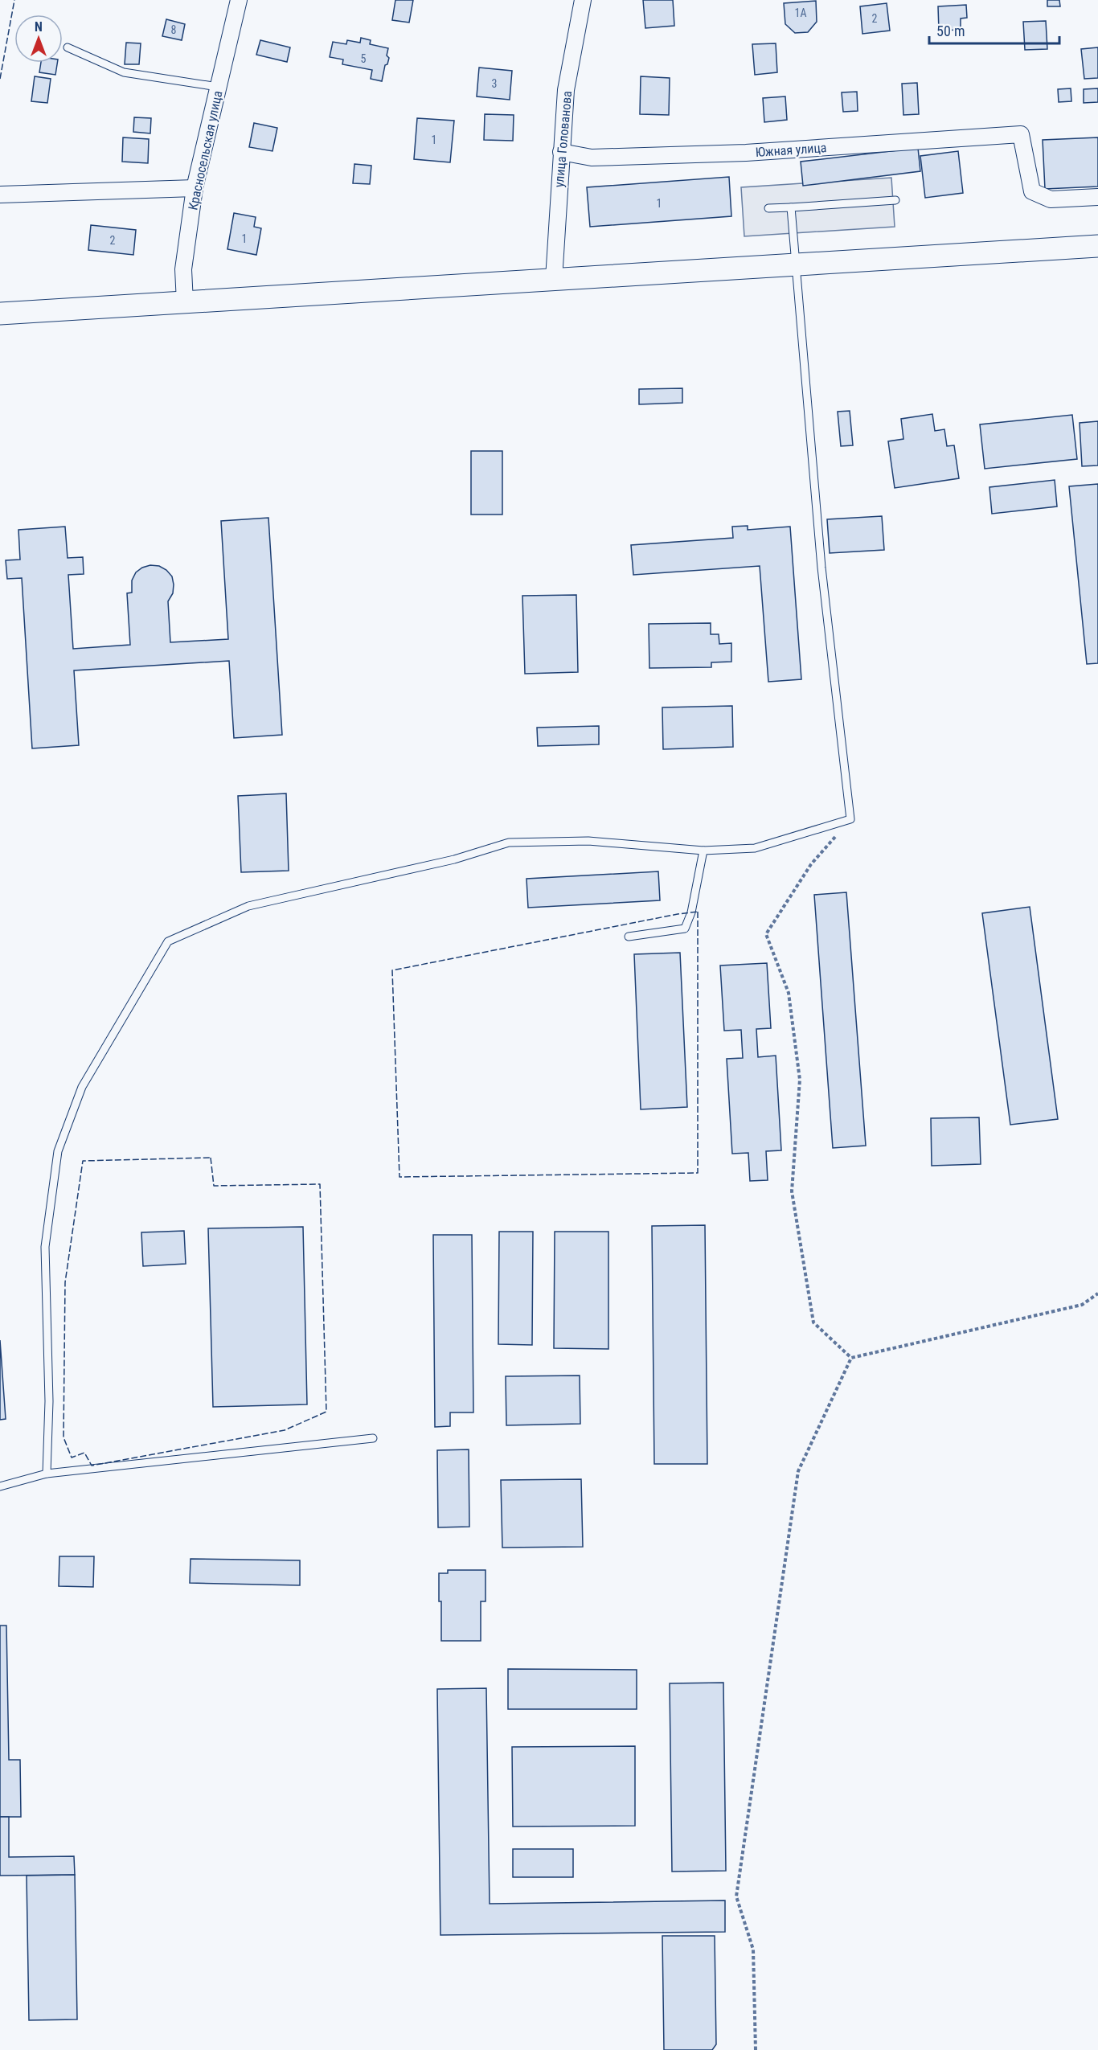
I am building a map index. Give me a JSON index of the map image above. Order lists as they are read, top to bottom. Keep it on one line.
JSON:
{"streets":{"street":["улица Голованова","Южная улица","Красносельская улица"]},"crossings":[["улица Голованова","Южная улица"]],"house_numbers":["1А","2","8","5","3","1","1","1","2"],"scale_bar":"50 m","north":"top"}
